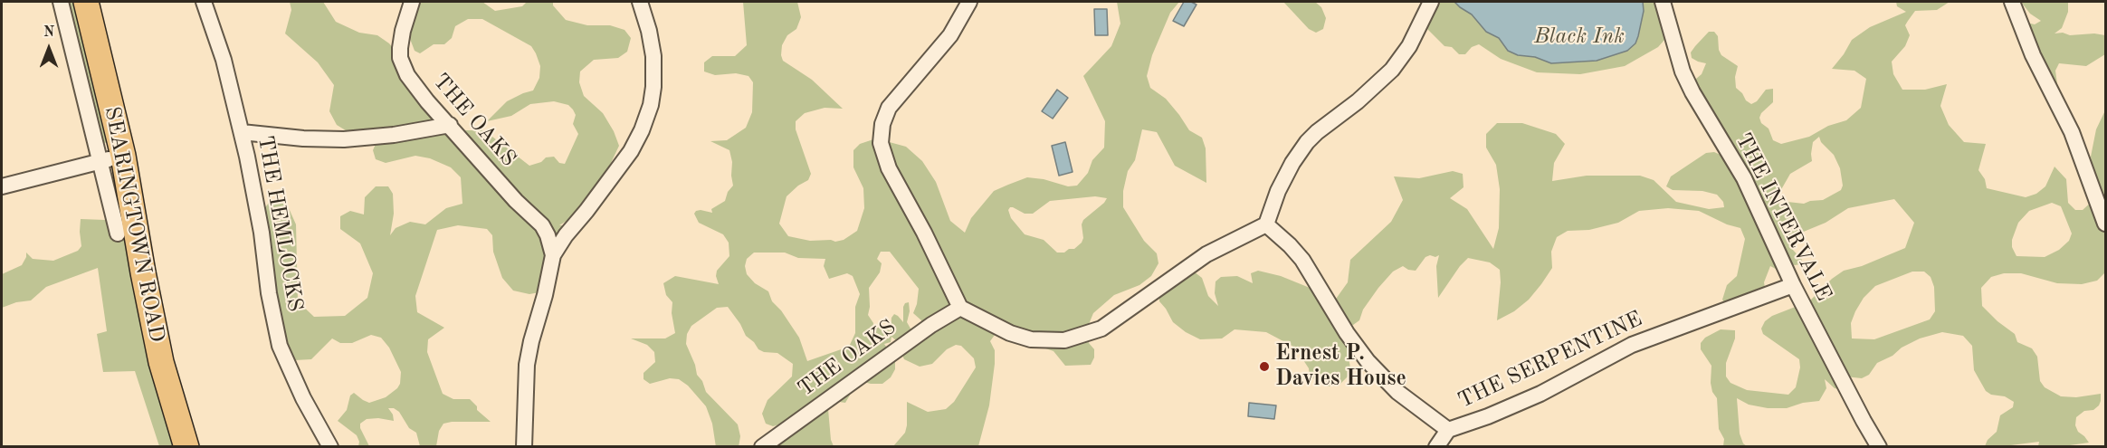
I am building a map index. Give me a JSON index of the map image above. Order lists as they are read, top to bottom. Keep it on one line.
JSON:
{"streets":{"main road":["SEARINGTOWN ROAD"],"street":["THE OAKS","THE INTERVALE","THE HEMLOCKS","THE SERPENTINE"]},"crossings":[["THE INTERVALE","THE SERPENTINE"]],"parks":["Black Ink"],"places":["Ernest P. Davies House"],"north":"top"}
